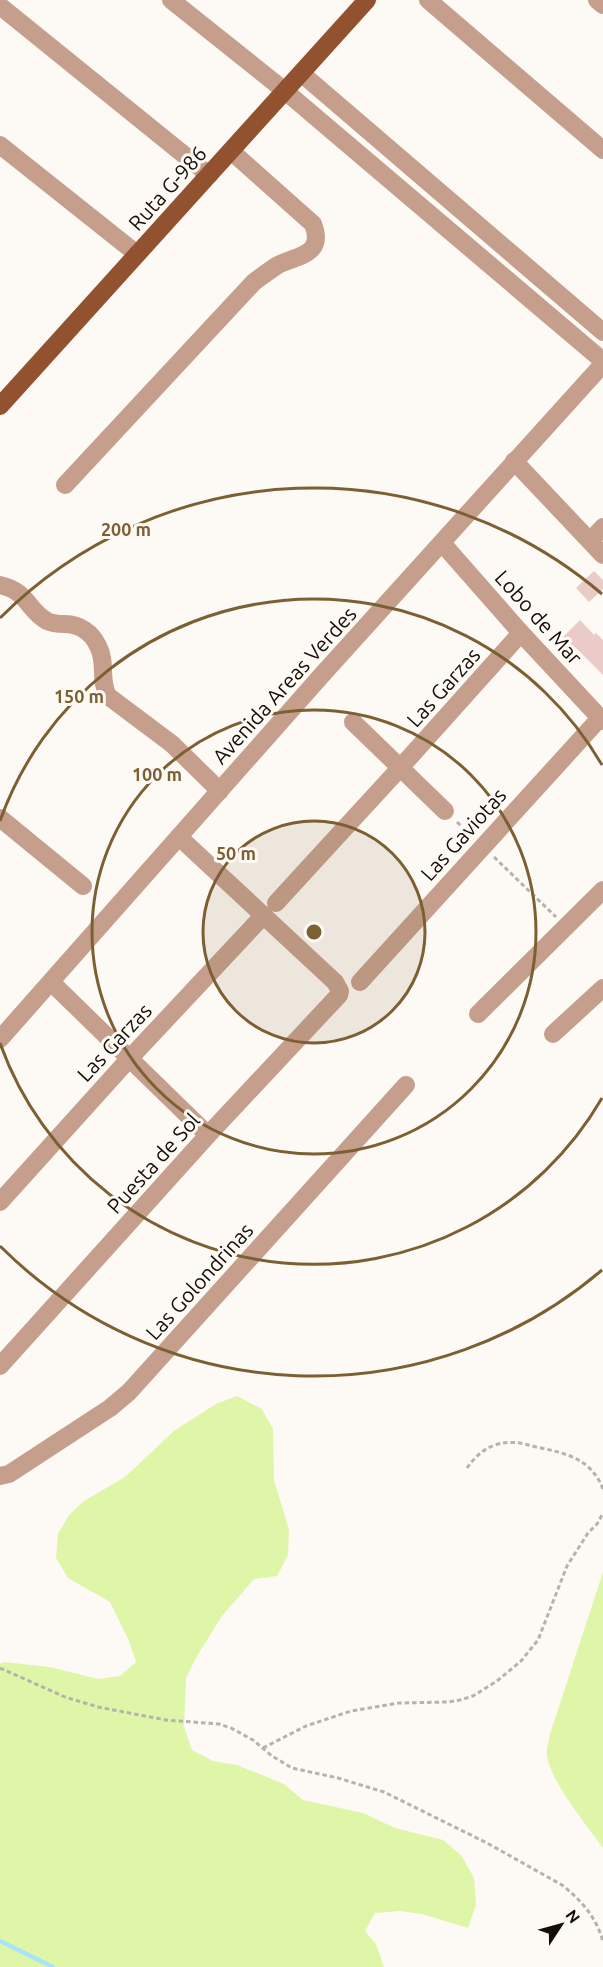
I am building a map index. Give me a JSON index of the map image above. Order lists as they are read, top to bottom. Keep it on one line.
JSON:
{"streets":{"main road":["Ruta G-986"],"street":["Lobo de Mar","Avenida Areas Verdes","Las Garzas","Las Gaviotas","Puesta de Sol","Las Golondrinas"]},"crossings":[["Lobo de Mar","Avenida Areas Verdes"],["Lobo de Mar","Las Garzas"],["Lobo de Mar","Las Gaviotas"],["Las Garzas","Puesta de Sol"]],"north":"top right","rings":["200 m","150 m","100 m","50 m"]}
